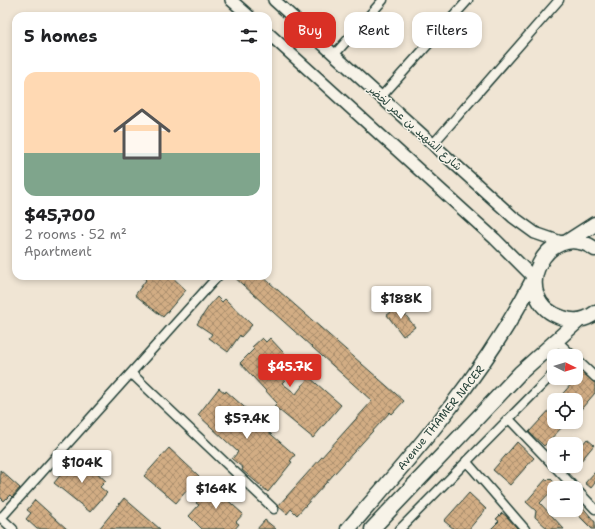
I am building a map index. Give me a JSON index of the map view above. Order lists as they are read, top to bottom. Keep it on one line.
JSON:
{"streets":{"highway":["Avenue THAMER NACER"],"main road":["شارع الشهيد بن عمر لخضر"]},"crossings":[["شارع الشهيد بن عمر لخضر","Avenue THAMER NACER"]],"north":"right","page":{"chip":["Buy","Rent","Filters"],"heading":"5 homes","list":[{"name":"$45,700","note":"2 rooms · 52 m² · Apartment"}],"price":["$188K","$45.7K","$57.4K","$104K","$164K"],"map_buttons":["+","−"]}}
